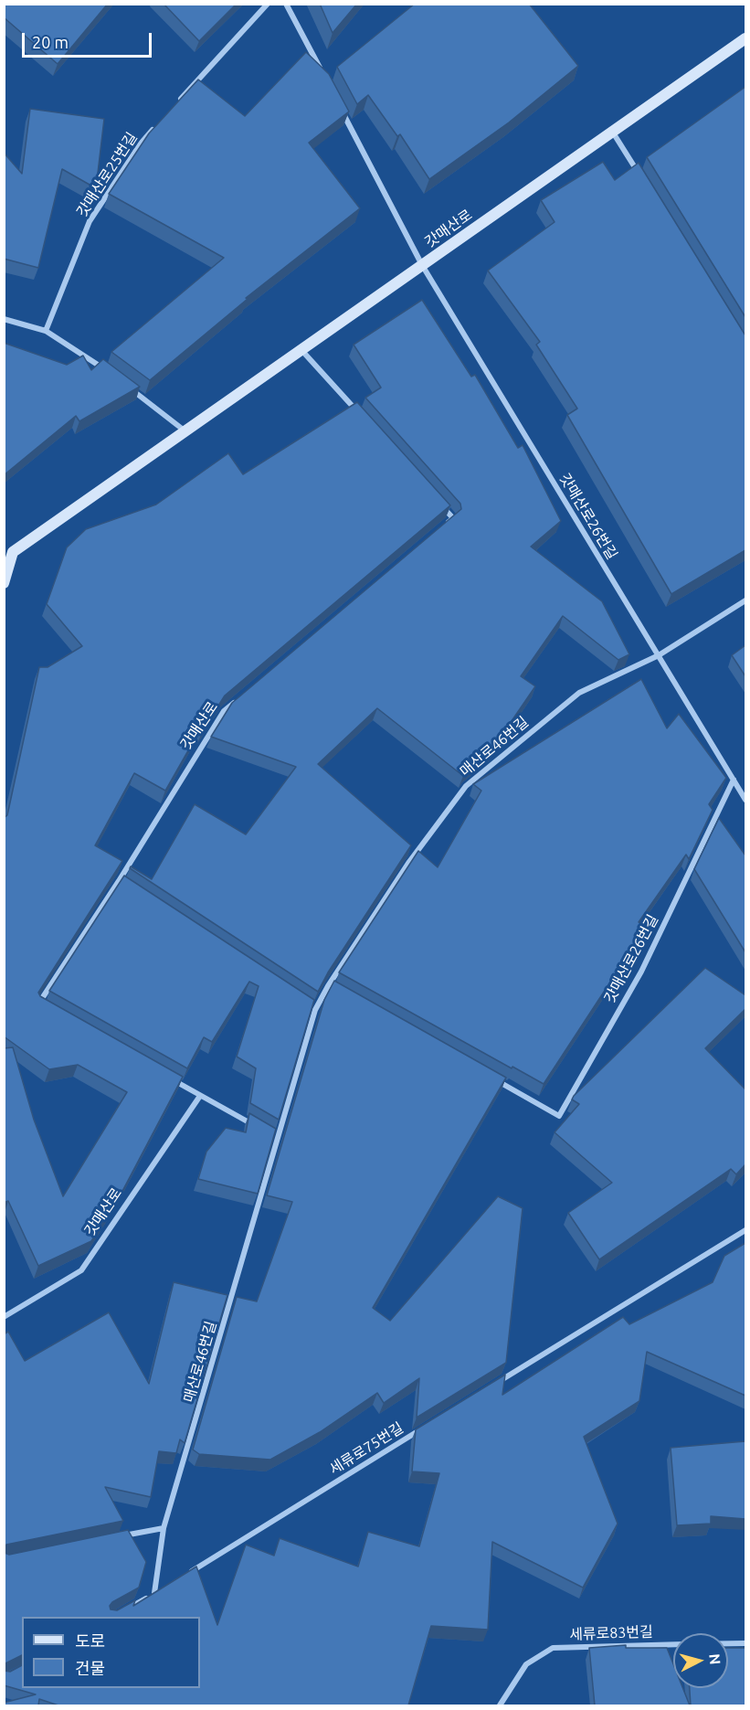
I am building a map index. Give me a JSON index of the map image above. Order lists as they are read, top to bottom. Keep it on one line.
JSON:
{"streets":{"street":["갓매산로25번길","갓매산로","갓매산로26번길","매산로46번길","세류로75번길","세류로83번길"]},"crossings":[["갓매산로","갓매산로26번길"],["갓매산로26번길","매산로46번길"]],"legend":["도로","건물"],"scale_bar":"20 m","north":"right"}
